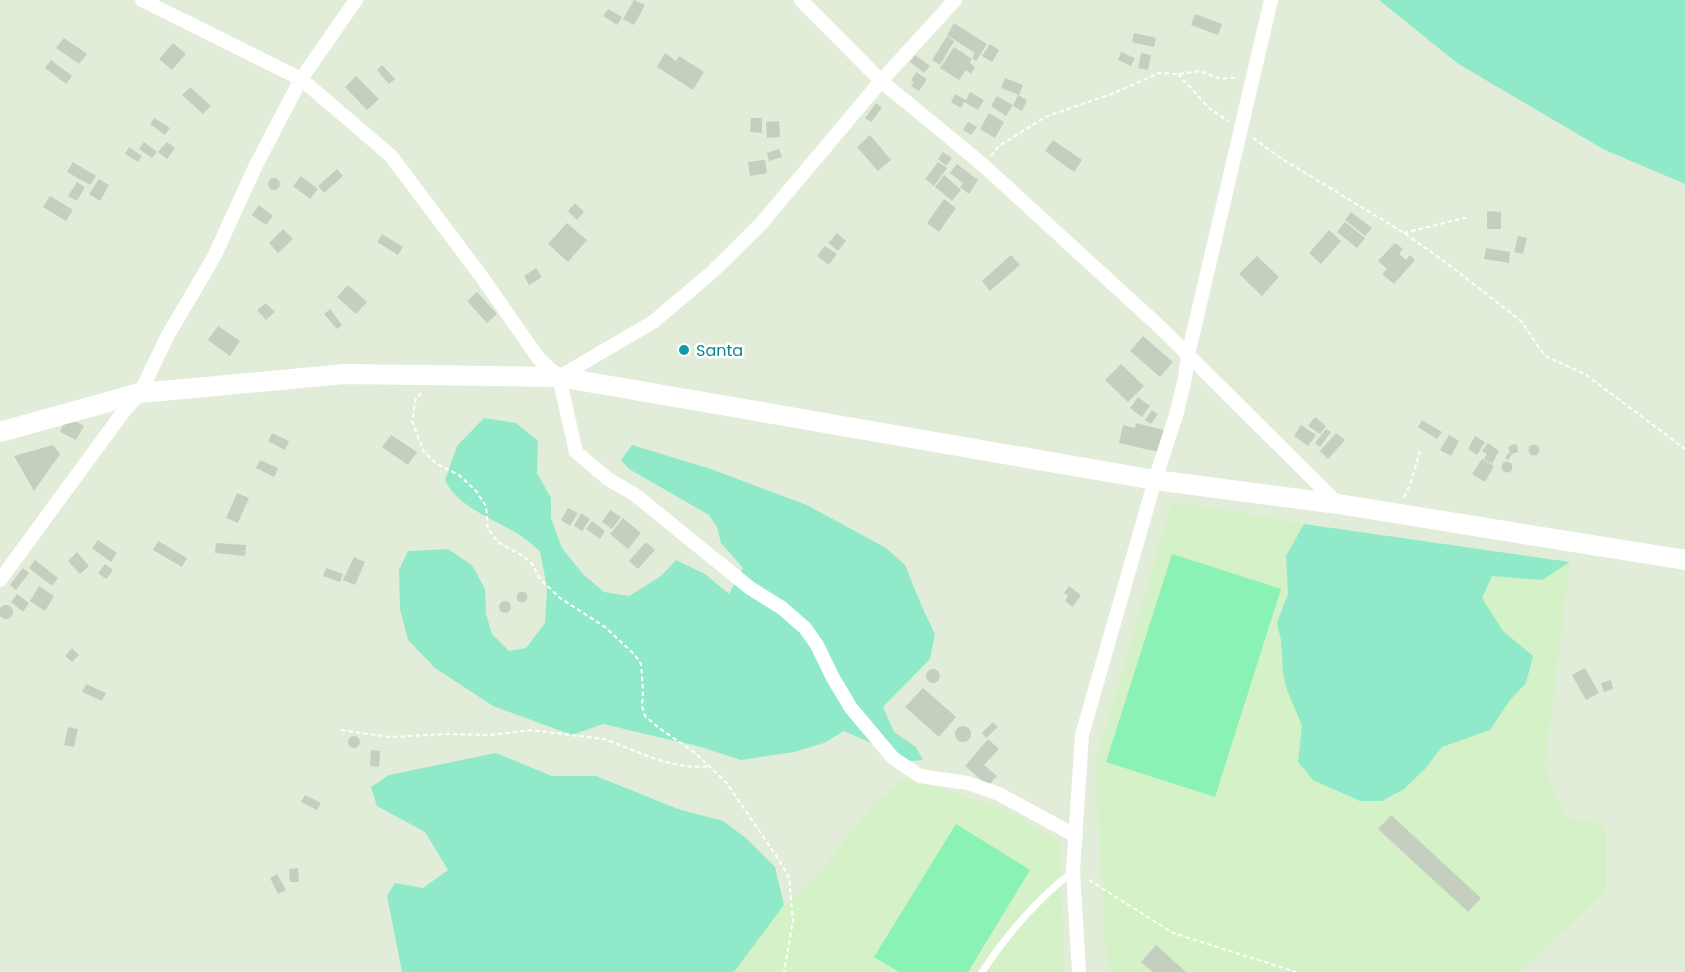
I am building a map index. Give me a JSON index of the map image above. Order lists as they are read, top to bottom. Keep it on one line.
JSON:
{"places":["Santa"]}
